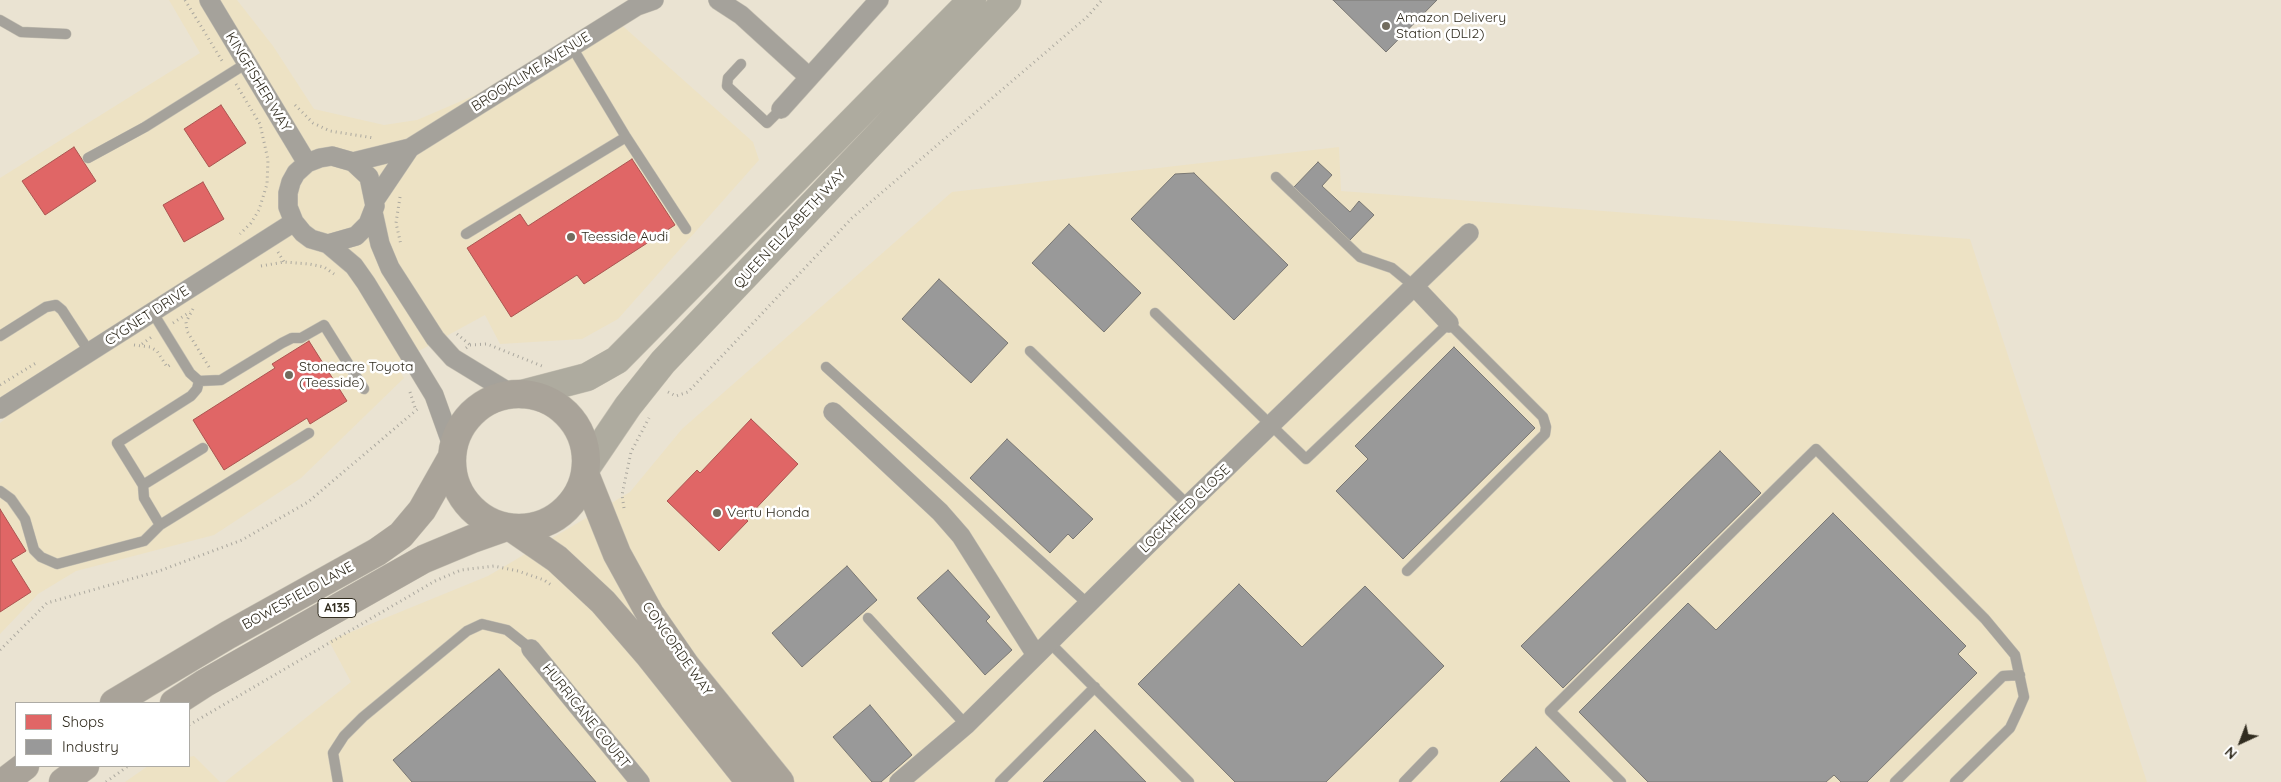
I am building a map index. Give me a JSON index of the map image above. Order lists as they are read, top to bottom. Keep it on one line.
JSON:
{"streets":{"main road":["BOWESFIELD LANE","A135","CONCORDE WAY"],"street":["BROOKLIME AVENUE","KINGFISHER WAY","QUEEN ELIZABETH WAY","CYGNET DRIVE","LOCKHEED CLOSE","HURRICANE COURT"]},"crossings":[["KINGFISHER WAY","CYGNET DRIVE"],["QUEEN ELIZABETH WAY","BOWESFIELD LANE"],["QUEEN ELIZABETH WAY","A135"],["QUEEN ELIZABETH WAY","CONCORDE WAY"],["BOWESFIELD LANE","A135"],["BOWESFIELD LANE","CONCORDE WAY"],["A135","CONCORDE WAY"]],"places":["Amazon Delivery Station (DLI2)","Teesside Audi","Stoneacre Toyota (Teesside)","Vertu Honda"],"legend":["Shops","Industry"],"north":"bottom left"}
